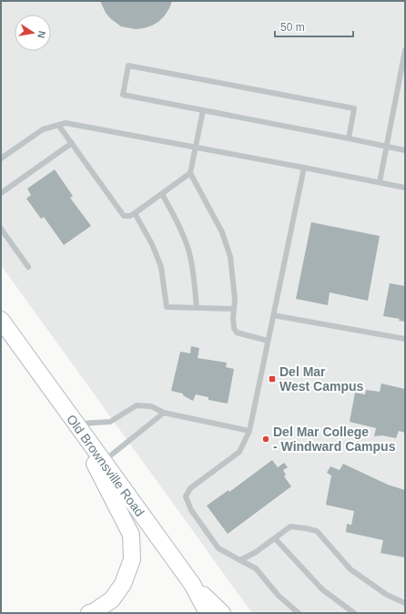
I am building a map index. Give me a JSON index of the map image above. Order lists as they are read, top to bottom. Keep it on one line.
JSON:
{"streets":{"main road":["Old Brownsville Road"]},"places":{"transit":["Del Mar West Campus"],"other":["Del Mar College - Windward Campus"]},"scale_bar":"50 m","north":"right"}
